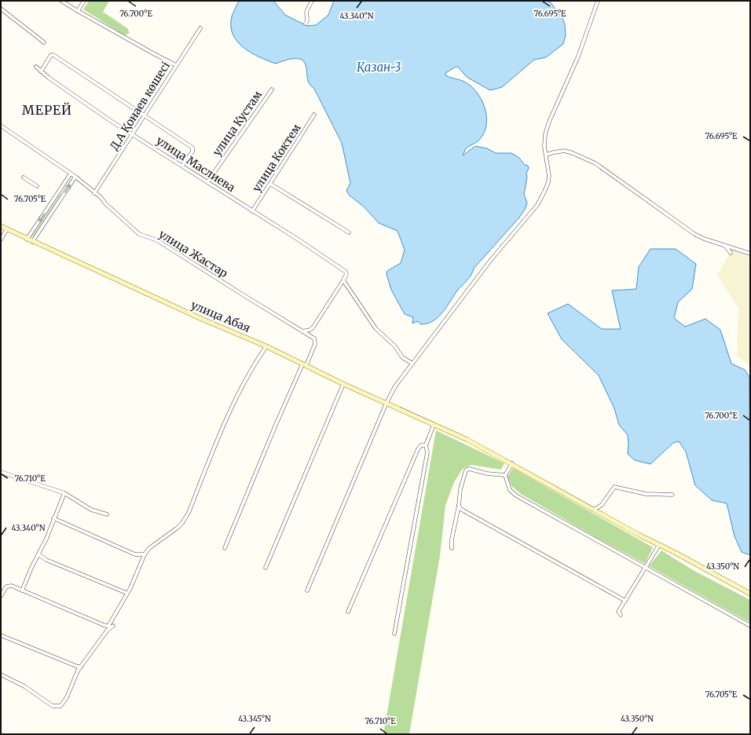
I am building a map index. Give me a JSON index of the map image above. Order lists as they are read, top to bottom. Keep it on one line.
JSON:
{"streets":{"main road":["улица Абая"],"street":["Д.А Қонаев көшесі","улица Кустам","улица Коктем","улица Маслиева","улица Жастар"]},"crossings":[["Д.А Қонаев көшесі","улица Маслиева"],["Д.А Қонаев көшесі","улица Жастар"],["улица Кустам","улица Маслиева"],["улица Коктем","улица Маслиева"],["улица Жастар","улица Абая"]],"districts":["МЕРЕЙ"],"water":["Қазан-3"],"coordinates":["76.700°E","76.695°E","43.340°N","76.705°E","76.710°E","43.350°N","43.345°N"]}
